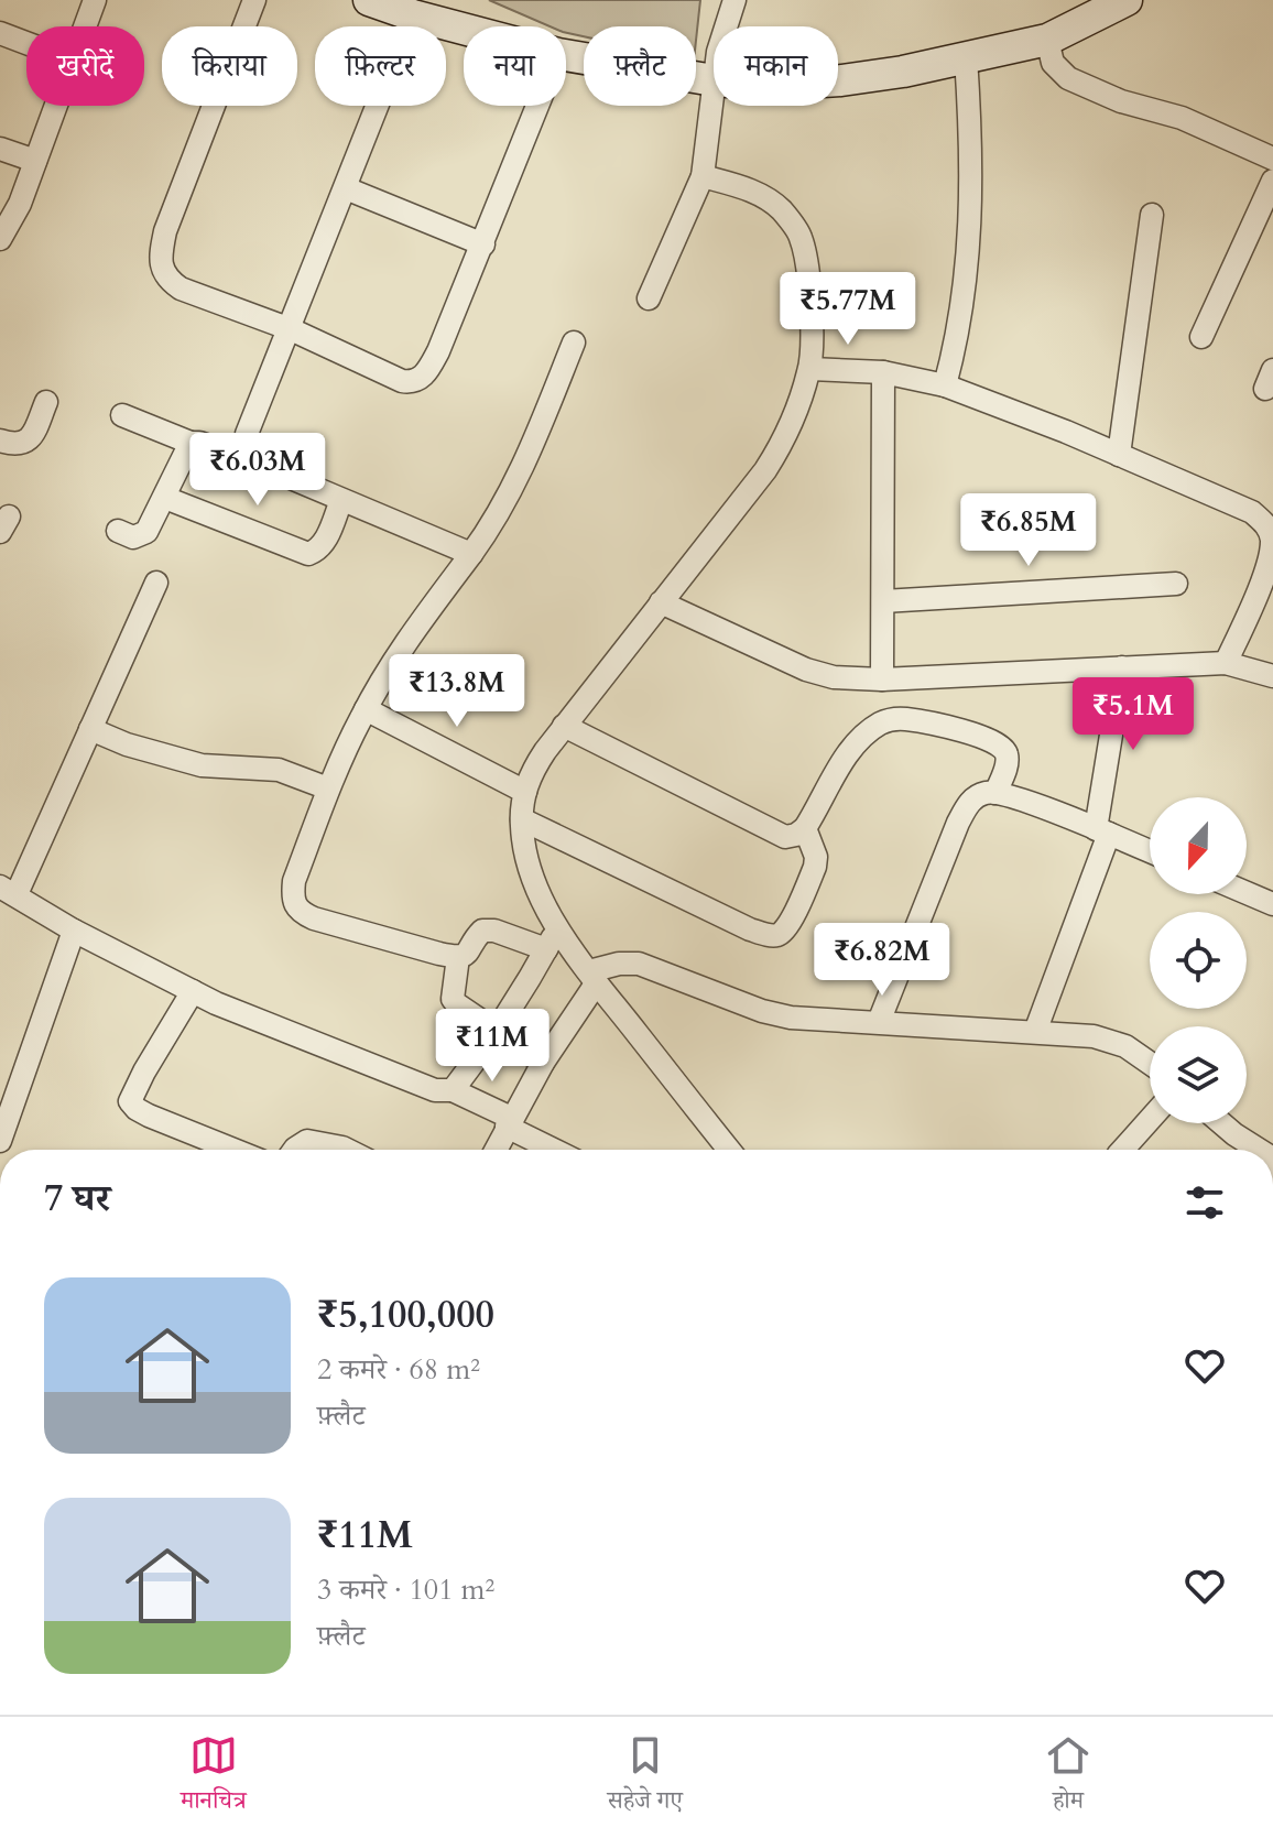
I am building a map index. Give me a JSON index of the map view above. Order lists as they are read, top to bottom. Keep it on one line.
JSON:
{"north":"bottom","page":{"chip":["खरीदें","किराया","फ़िल्टर","नया","फ़्लैट","मकान"],"price":["₹5.77M","₹6.03M","₹6.85M","₹13.8M","₹5.1M","₹6.82M","₹11M"],"heading":"7 घर","list":[{"name":"₹5,100,000","note":"2 कमरे · 68 m² · फ़्लैट"},{"name":"₹11M","note":"3 कमरे · 101 m² · फ़्लैट"}],"tabs":["मानचित्र","सहेजे गए","होम"]}}
